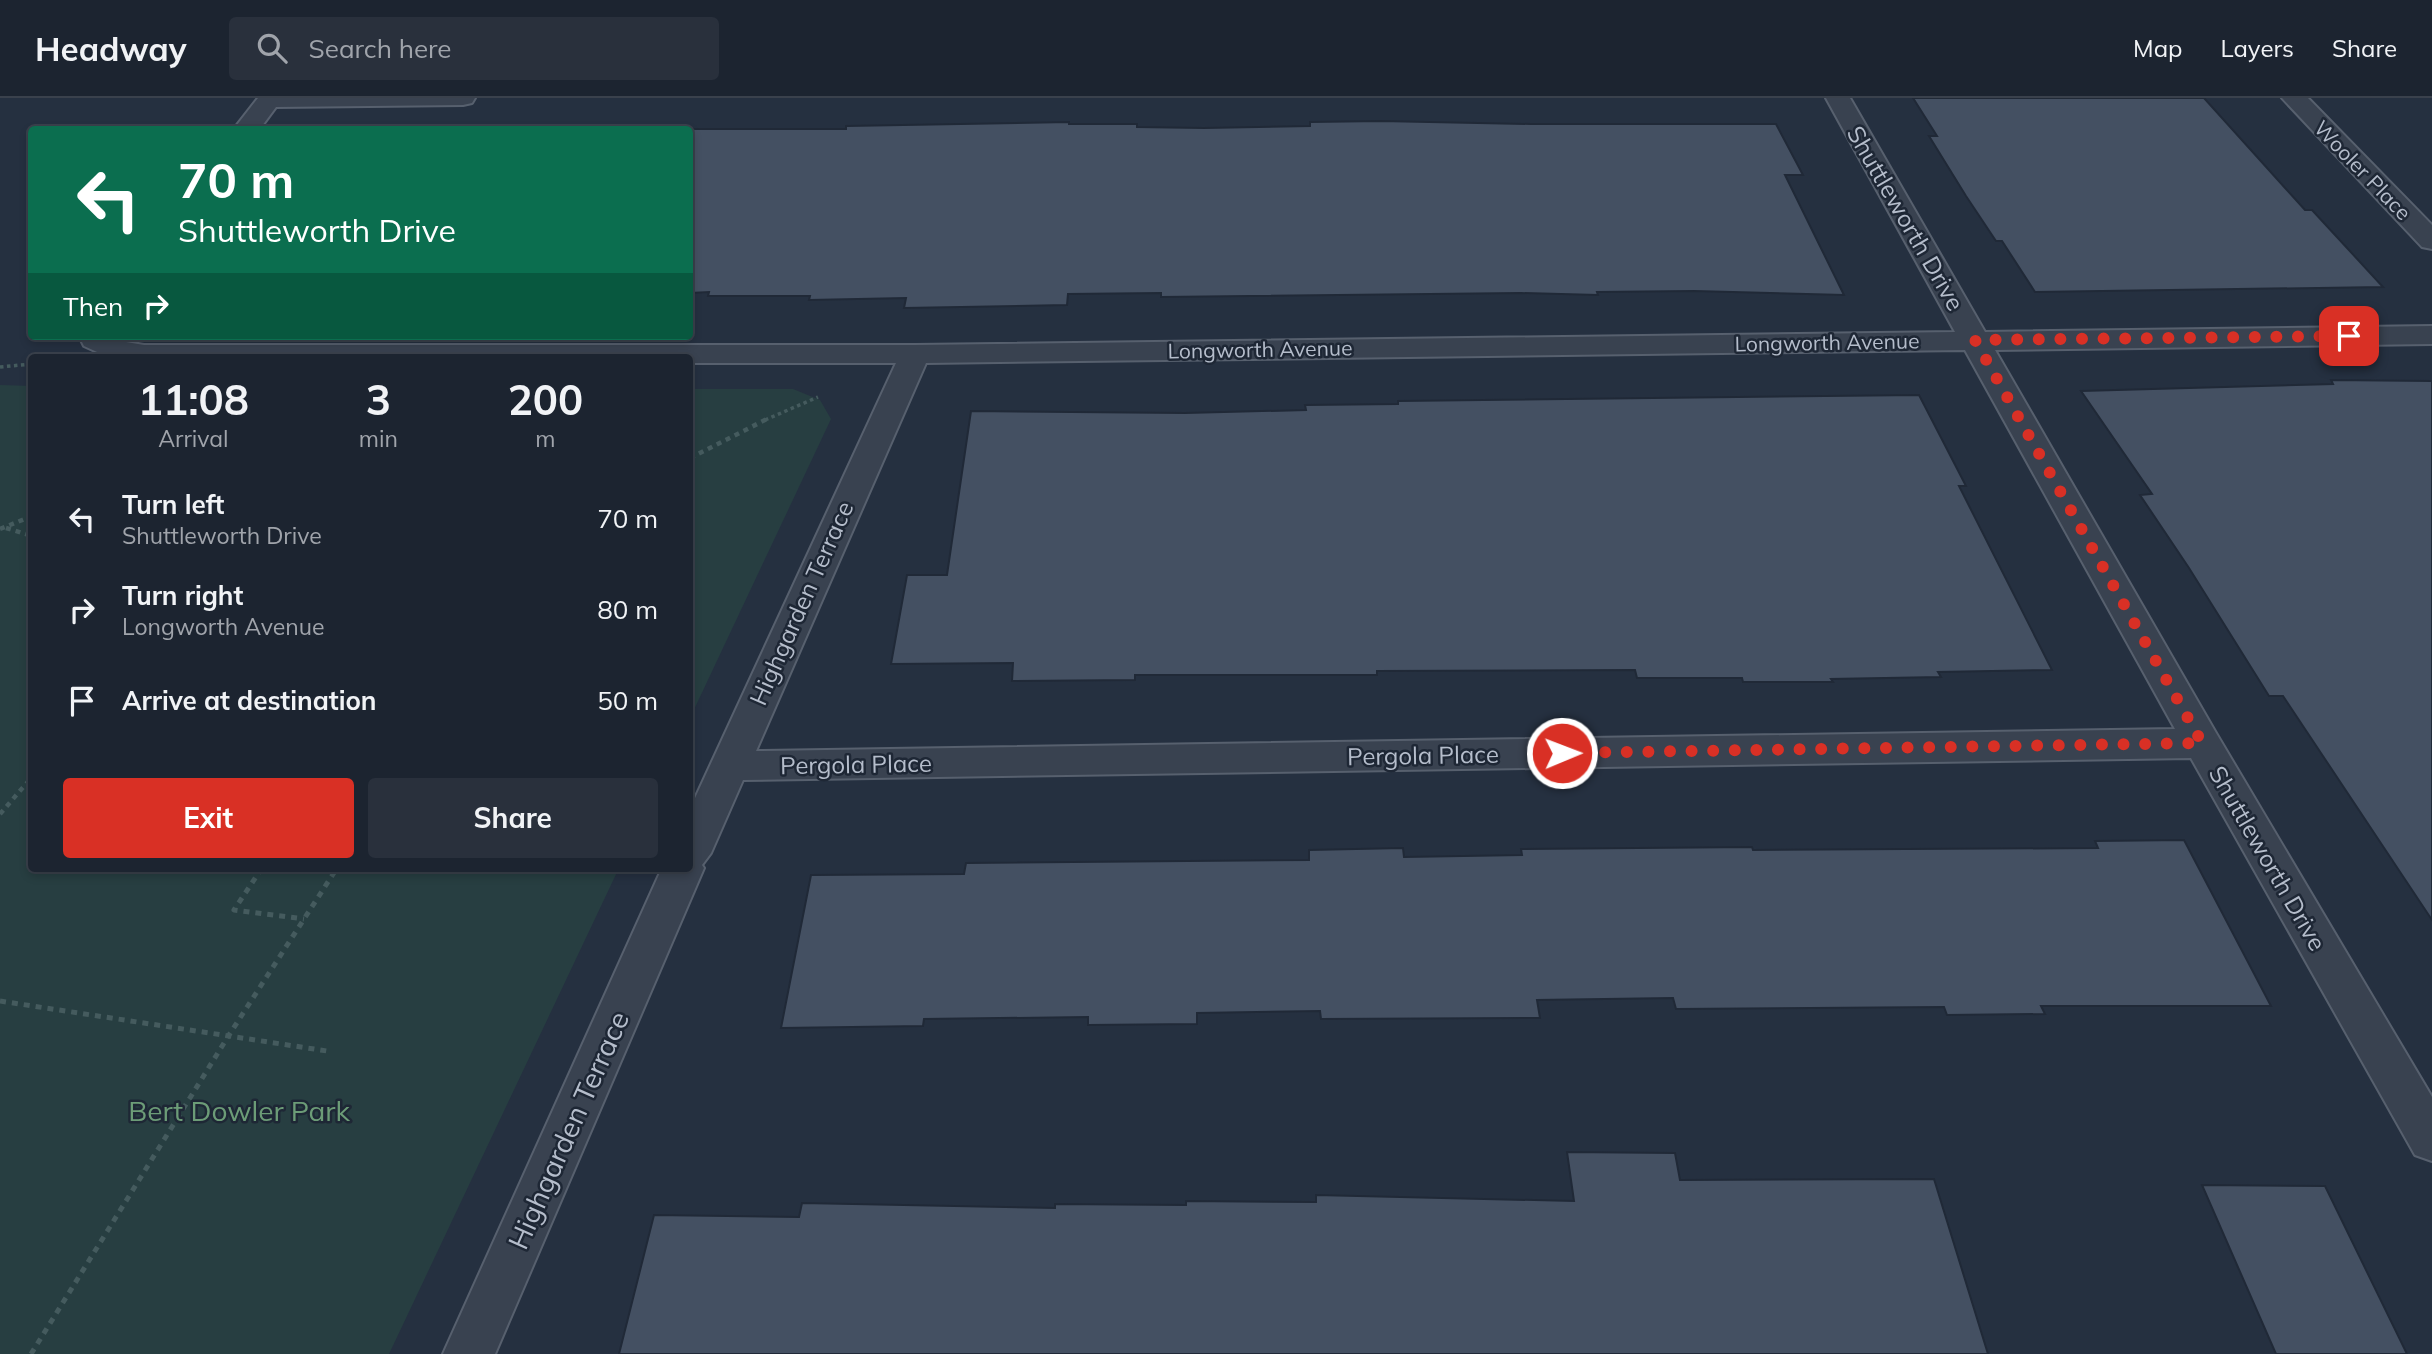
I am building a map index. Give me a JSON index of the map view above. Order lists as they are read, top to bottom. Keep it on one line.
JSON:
{"streets":{"street":["Wooler Place","Shuttleworth Drive","Longworth Avenue","Highgarden Terrace","Pergola Place"]},"crossings":[["Shuttleworth Drive","Longworth Avenue"],["Shuttleworth Drive","Pergola Place"],["Longworth Avenue","Highgarden Terrace"],["Highgarden Terrace","Pergola Place"]],"parks":["Bert Dowler Park"],"page":{"header":"Headway","search":"Search here","nav":["Map","Layers","Share"],"turn":["70 m","Shuttleworth Drive"],"then":"Then","eta":["11:08","Arrival","3","min","200","m"],"list":[{"name":"Turn left","note":"Shuttleworth Drive","value":"70 m"},{"name":"Turn right","note":"Longworth Avenue","value":"80 m"},{"name":"Arrive at destination","value":"50 m"}],"buttons":["Exit","Share"]}}
